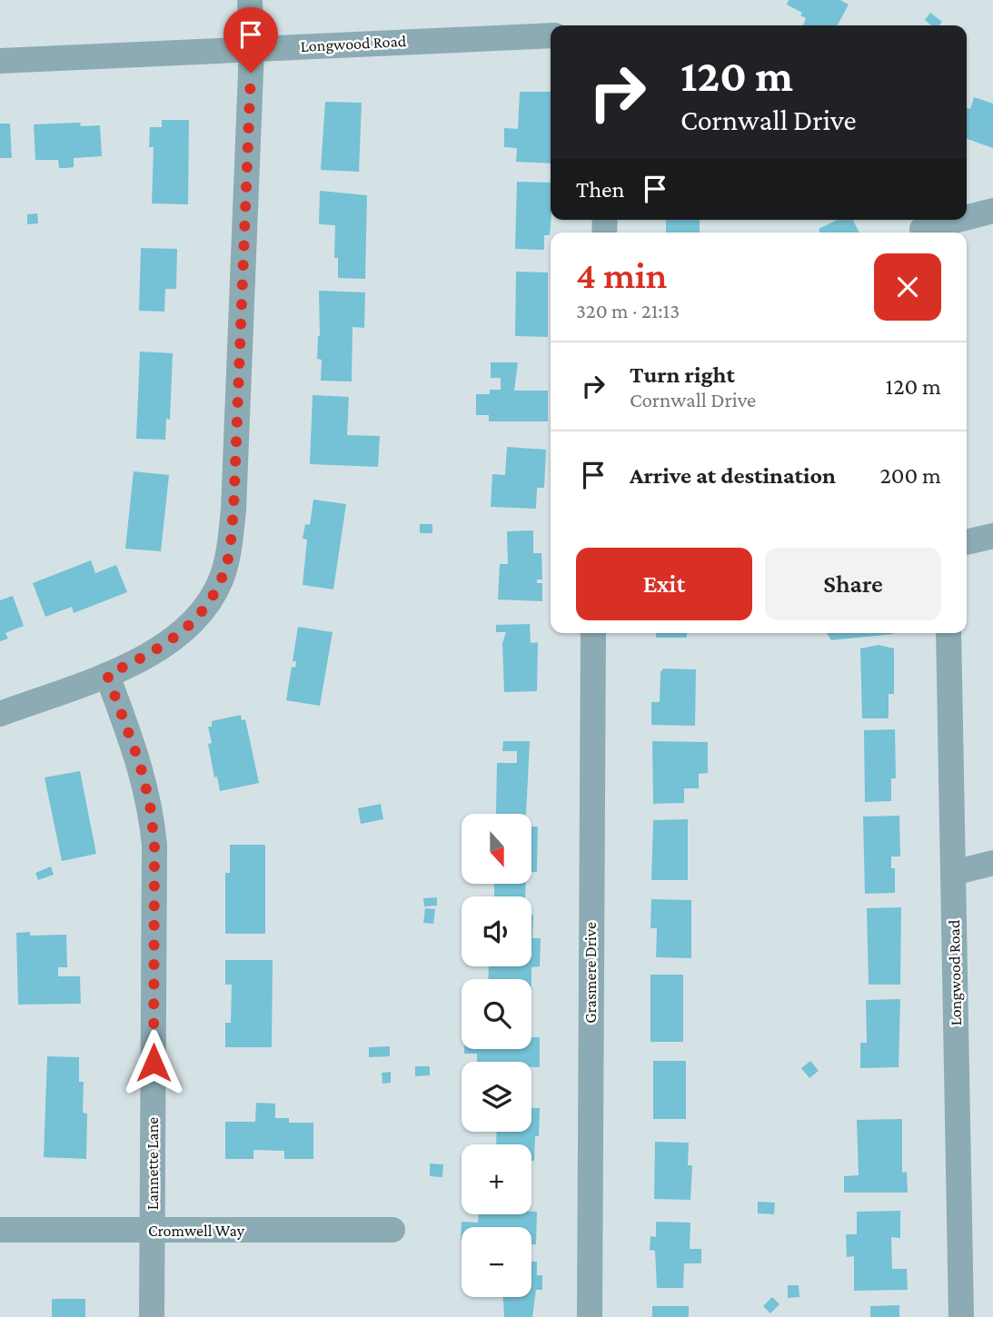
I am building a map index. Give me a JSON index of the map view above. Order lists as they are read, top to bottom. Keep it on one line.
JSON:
{"streets":{"street":["Longwood Road","Grasmere Drive","Lannette Lane","Cromwell Way"]},"crossings":[["Lannette Lane","Cromwell Way"]],"north":"bottom","page":{"turn":["120 m","Cornwall Drive"],"then":"Then","heading":["4 min","320 m · 21:13"],"list":[{"name":"Turn right","note":"Cornwall Drive","value":"120 m"},{"name":"Arrive at destination","value":"200 m"}],"buttons":["Exit","Share"],"map_buttons":["+","−"]}}
